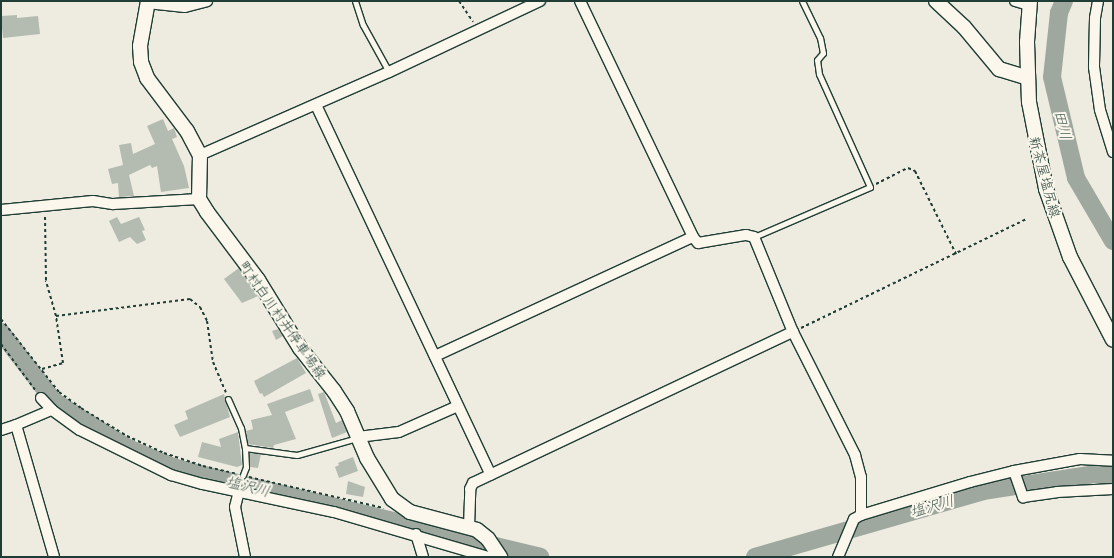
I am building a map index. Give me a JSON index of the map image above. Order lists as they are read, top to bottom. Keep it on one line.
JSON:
{"streets":{"main road":["新茶屋塩尻線","町村白川村井停車場線"]},"water":["田川","塩沢川"]}
